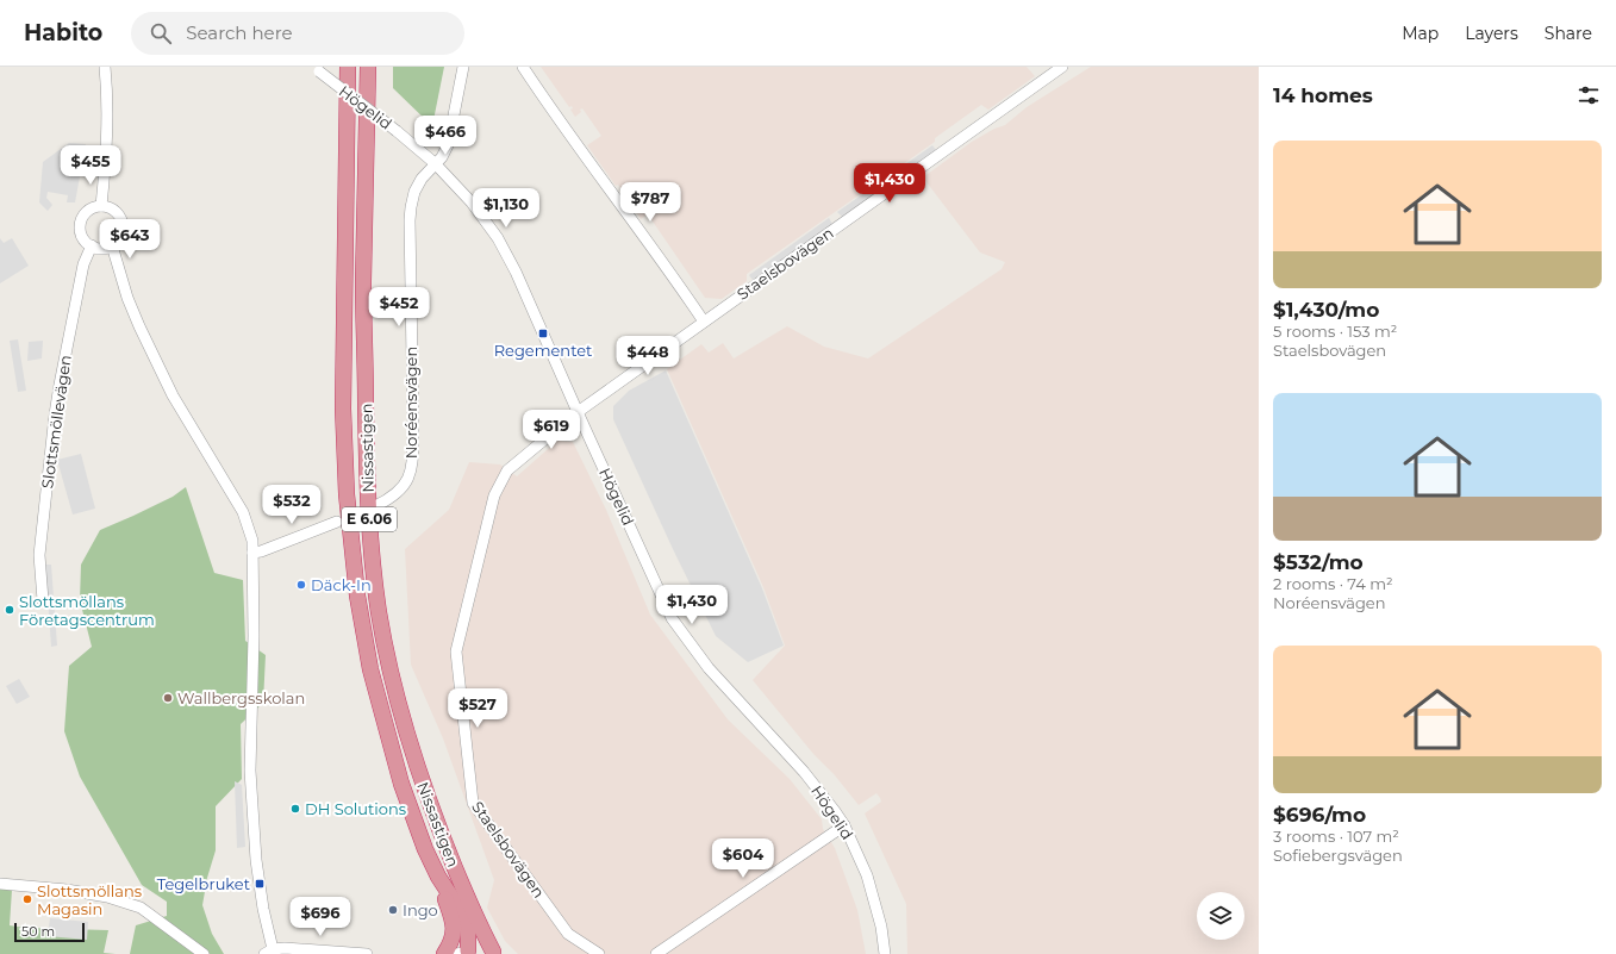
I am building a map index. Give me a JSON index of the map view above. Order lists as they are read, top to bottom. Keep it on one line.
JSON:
{"streets":{"highway":["Nissastigen","E 6.06"],"street":["Högelid","Staelsbovägen","Noréensvägen","Slottsmöllevägen"]},"crossings":[["Högelid","Staelsbovägen"],["Högelid","Noréensvägen"],["Nissastigen","E 6.06"]],"places":{"transit":["Regementet","Tegelbruket"],"other":["Däck-In","Slottsmöllans Företagscentrum","Wallbergsskolan","DH Solutions","Slottsmöllans Magasin","Ingo"]},"scale_bar":"50 m","page":{"header":"Habito","search":"Search here","nav":["Map","Layers","Share"],"heading":"14 homes","price":["$466","$455","$1,430","$787","$1,130","$643","$452","$448","$619","$532","$1,430","$527","$604","$696"],"list":[{"name":"$1,430/mo","note":"5 rooms · 153 m² · Staelsbovägen"},{"name":"$532/mo","note":"2 rooms · 74 m² · Noréensvägen"},{"name":"$696/mo","note":"3 rooms · 107 m² · Sofiebergsvägen"}],"scale":"50 m"}}
